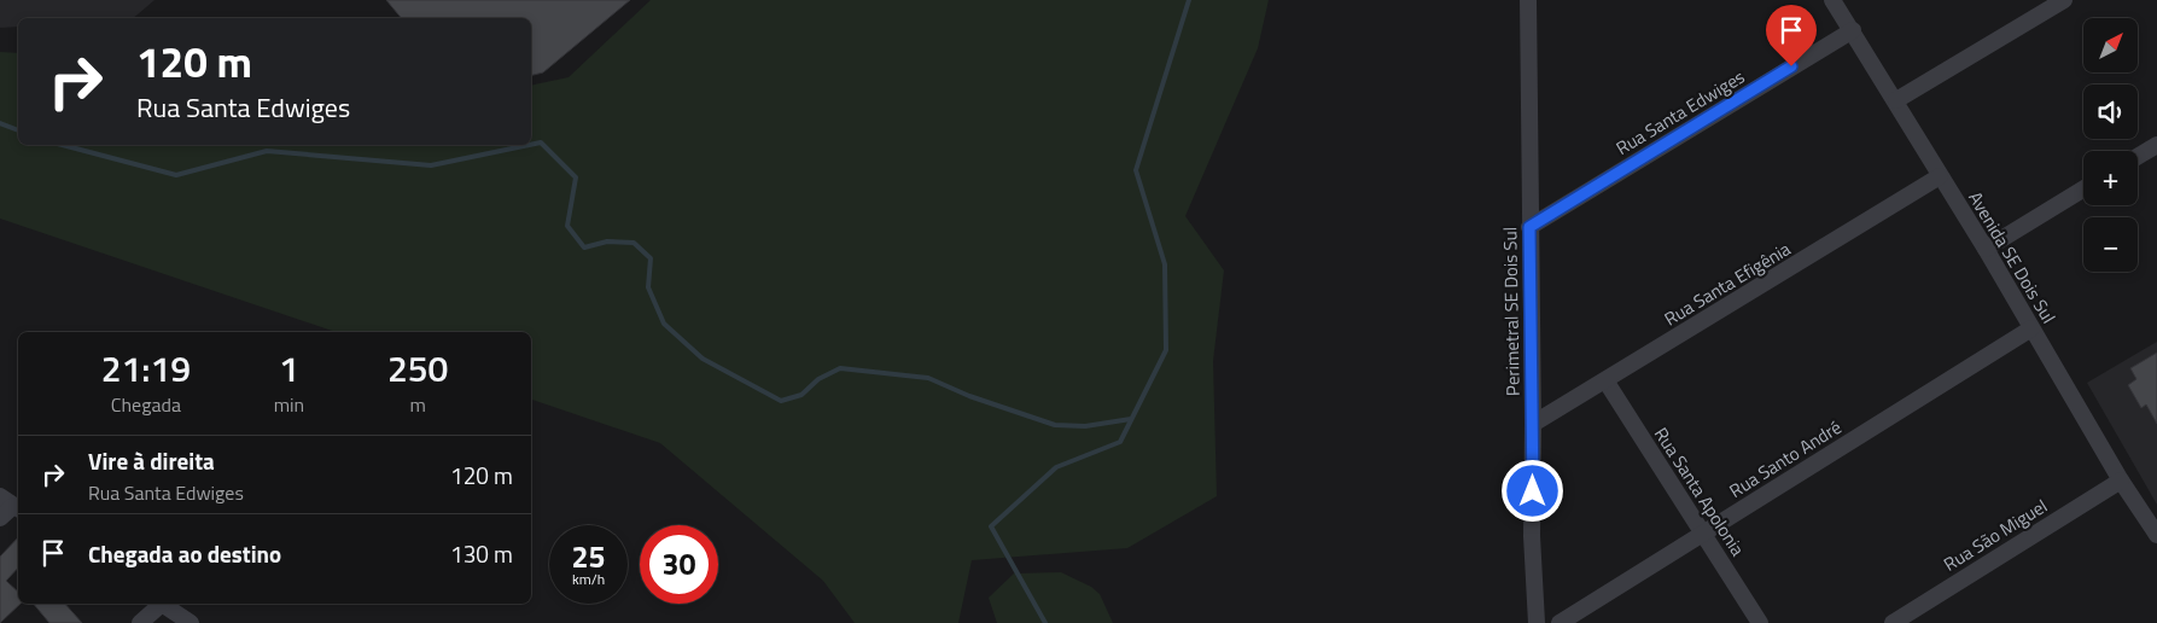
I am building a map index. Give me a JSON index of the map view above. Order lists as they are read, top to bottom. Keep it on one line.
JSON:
{"streets":{"street":["Rua Santa Edwiges","Avenida SE Dois Sul","Rua Santa Efigênia","Perimetral SE Dois Sul","Rua Santo André","Rua Santa Apolonia","Rua São Miguel"]},"crossings":[["Rua Santa Edwiges","Avenida SE Dois Sul"],["Rua Santa Edwiges","Perimetral SE Dois Sul"],["Avenida SE Dois Sul","Rua Santa Efigênia"],["Avenida SE Dois Sul","Rua Santo André"],["Avenida SE Dois Sul","Rua São Miguel"],["Rua Santa Efigênia","Perimetral SE Dois Sul"],["Rua Santa Efigênia","Rua Santa Apolonia"],["Rua Santo André","Rua Santa Apolonia"]],"north":"top right","page":{"map_buttons":["+","−"],"turn":["120 m","Rua Santa Edwiges"],"eta":["21:19","Chegada","1","min","250","m"],"list":[{"name":"Vire à direita","note":"Rua Santa Edwiges","value":"120 m"},{"name":"Chegada ao destino","value":"130 m"}],"speed":"25 km/h","limit":"30"}}
